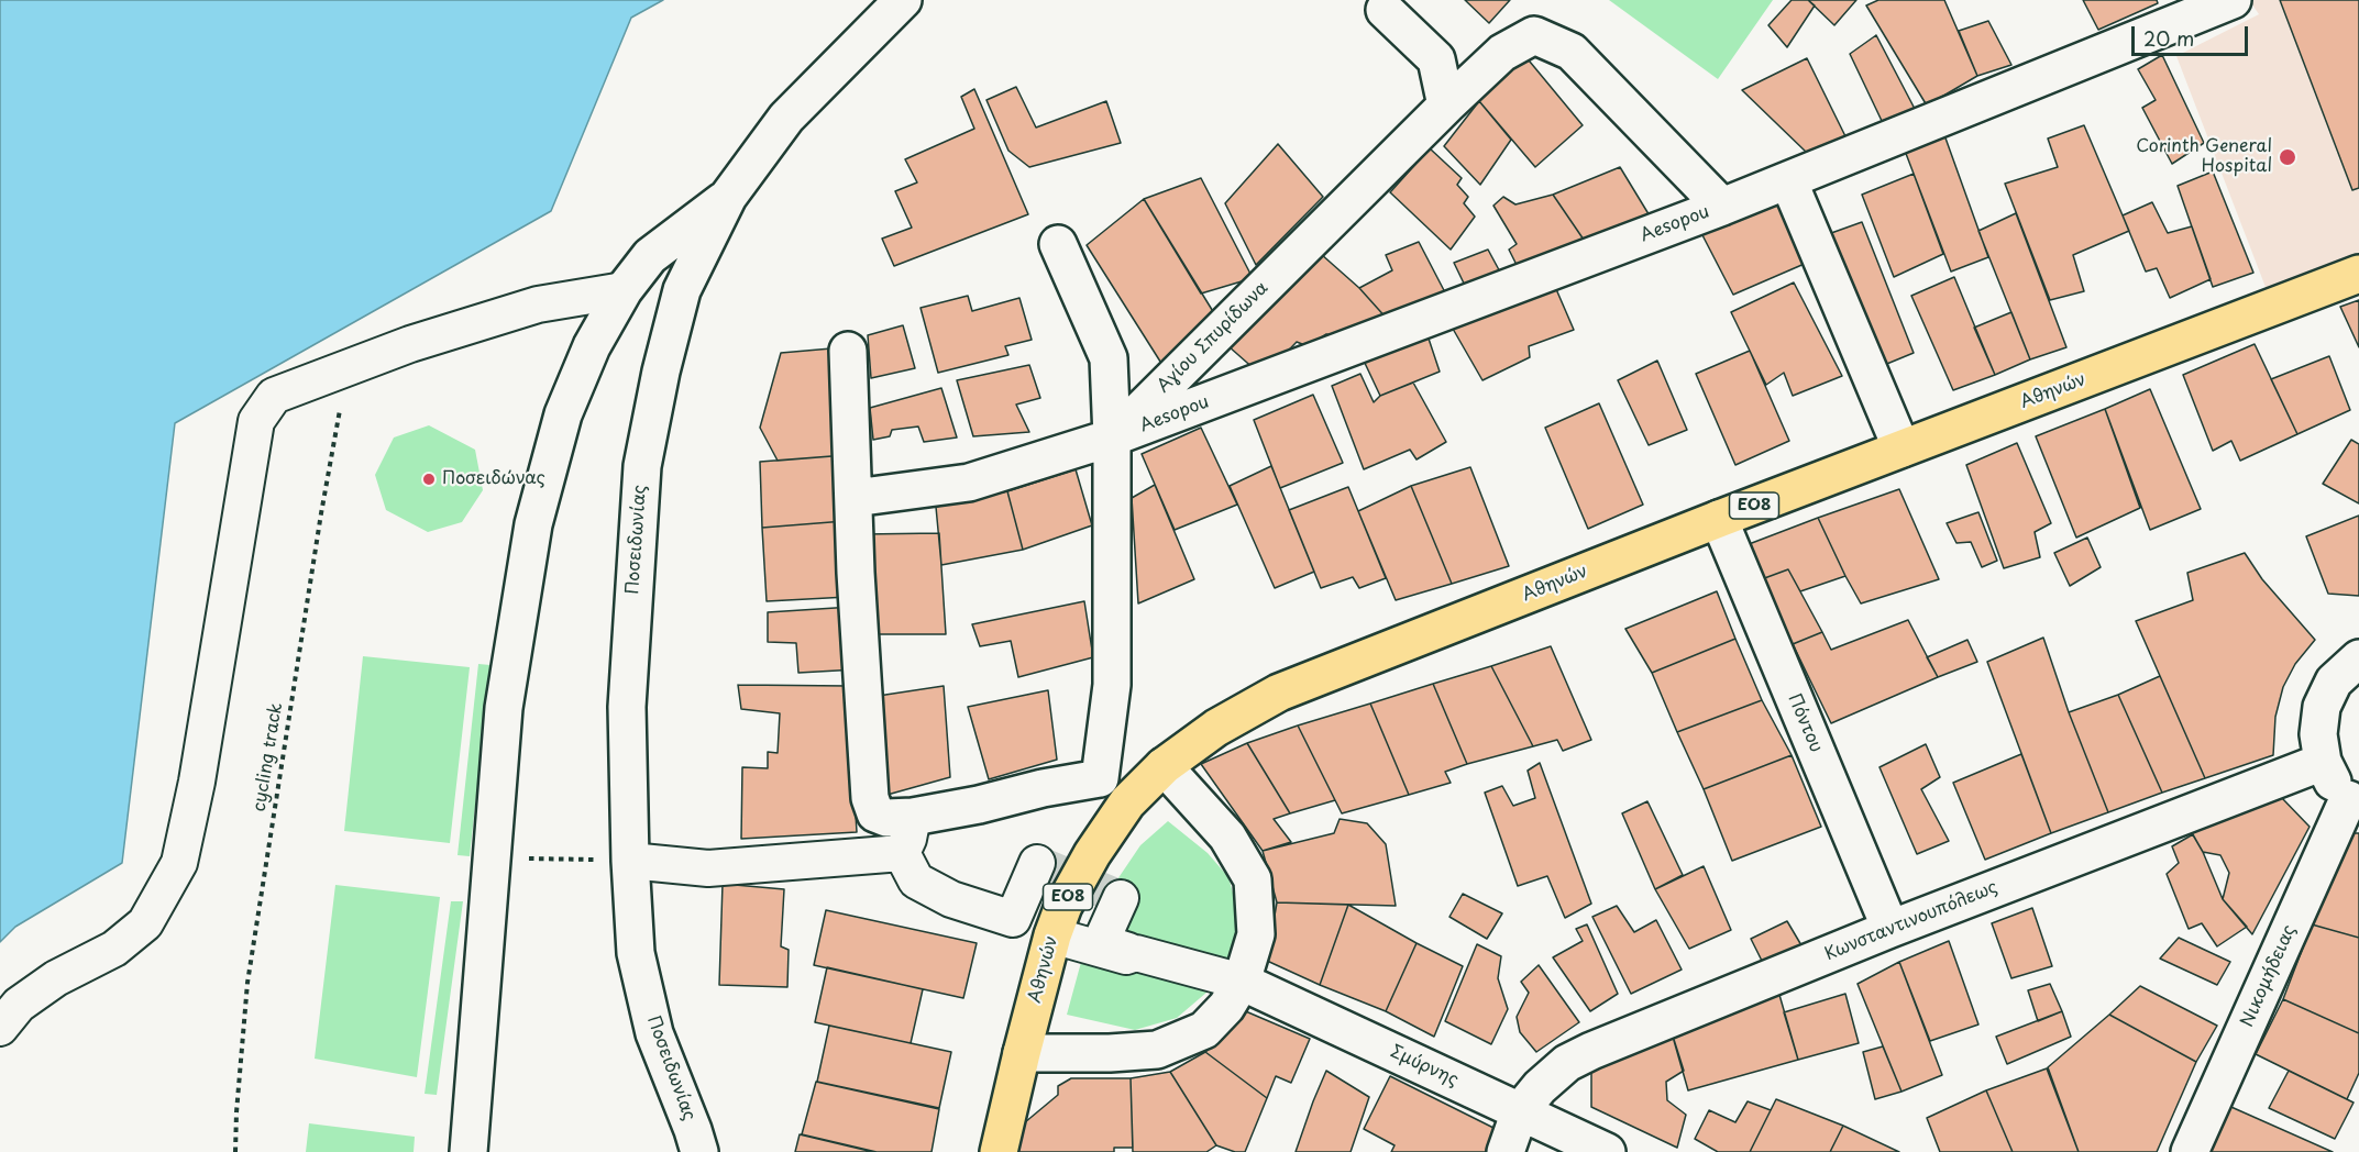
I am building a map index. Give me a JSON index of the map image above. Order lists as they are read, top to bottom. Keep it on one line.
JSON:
{"streets":{"main road":["Αθηνών","ΕΟ8"],"street":["Aesopou","Αγίου Σπυρίδωνα","Ποσειδωνίας","Πόντου","Κωνσταντινουπόλεως","Νικομήδειας","Σμύρνης"],"path":["сycling track"]},"crossings":[["Aesopou","Αγίου Σπυρίδωνα"],["Αθηνών","Πόντου"],["Πόντου","Κωνσταντινουπόλεως"],["Κωνσταντινουπόλεως","Νικομήδειας"],["Κωνσταντινουπόλεως","Σμύρνης"]],"places":["Corinth General Hospital","Ποσειδώνας"],"scale_bar":"20 m"}
